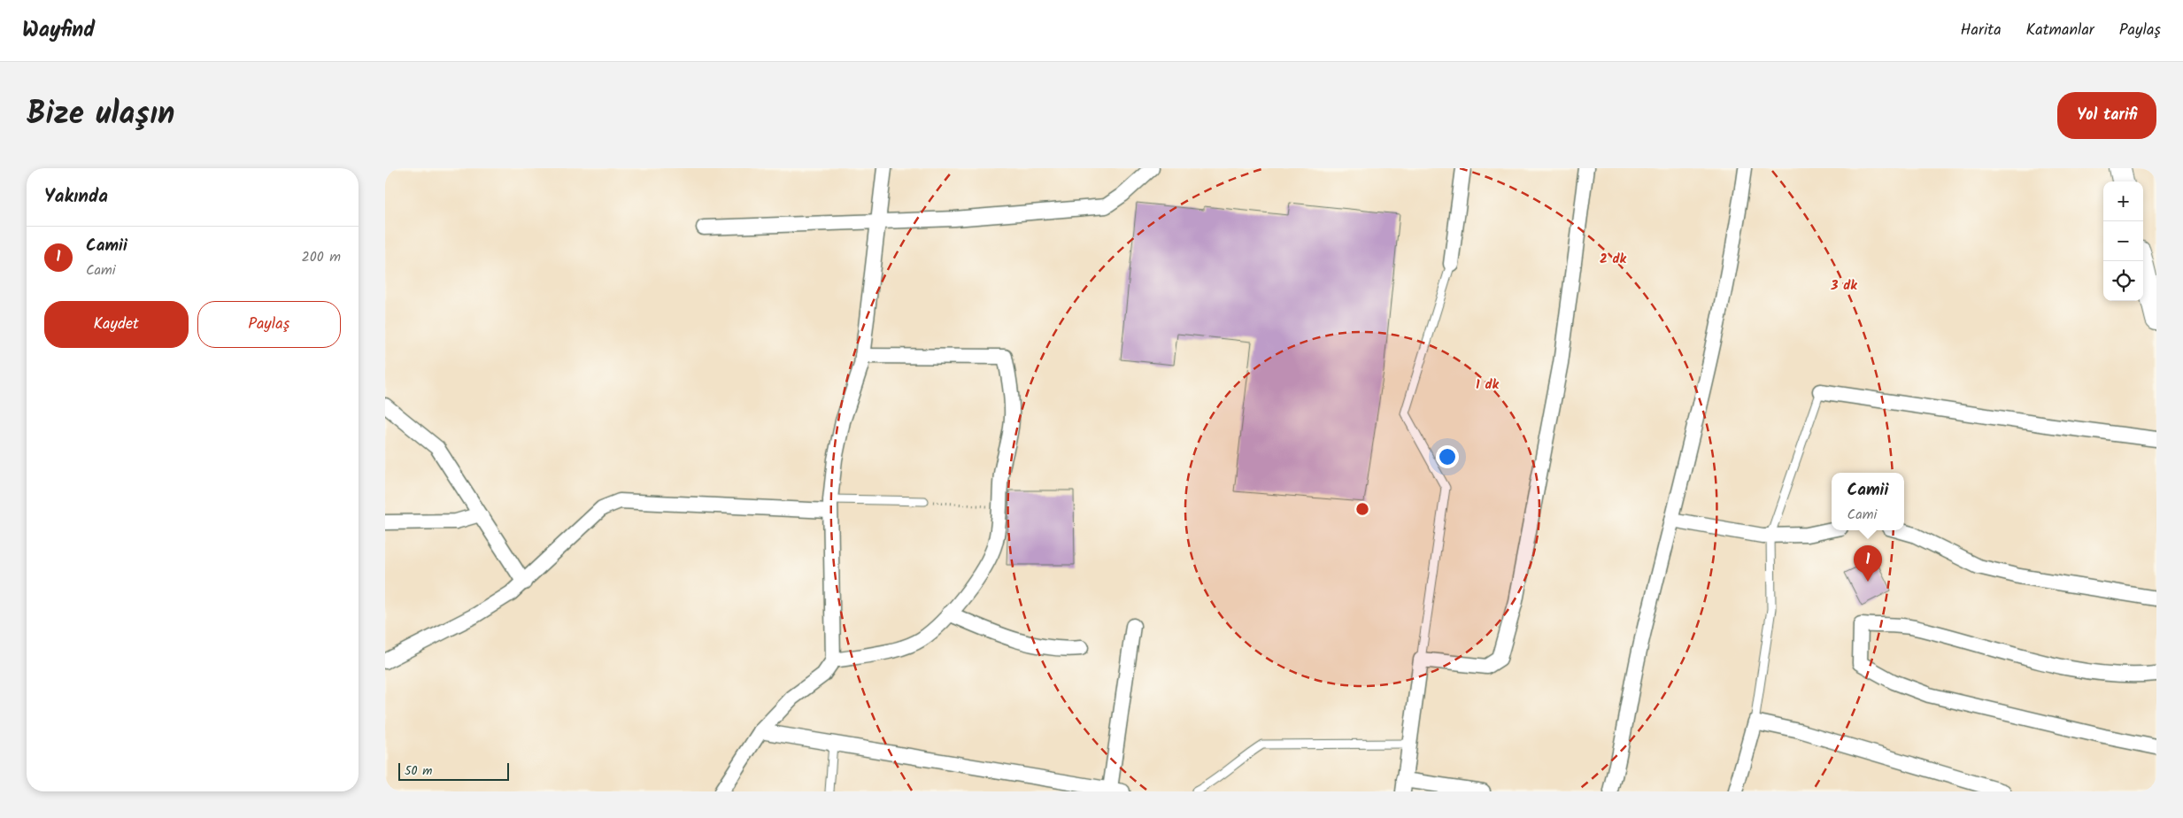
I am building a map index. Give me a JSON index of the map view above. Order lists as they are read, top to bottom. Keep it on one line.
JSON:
{"scale_bar":"50 m","page":{"header":"Wayfind","nav":["Harita","Katmanlar","Paylaş"],"title":"Bize ulaşın","buttons":["Yol tarifi",["Kaydet","Paylaş"]],"heading":"Yakında","map_buttons":["+","−"],"list":[{"mark":"1","name":"Camii","note":"Cami","value":"200 m"}],"popup":["Camii","Cami"],"pins":"1","scale":"50 m"},"rings":["2 dk","3 dk","1 dk"]}
